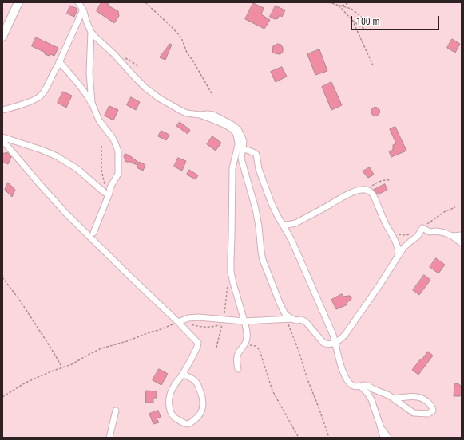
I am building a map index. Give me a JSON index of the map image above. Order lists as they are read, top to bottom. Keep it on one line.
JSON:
{"scale_bar":"100 m"}
